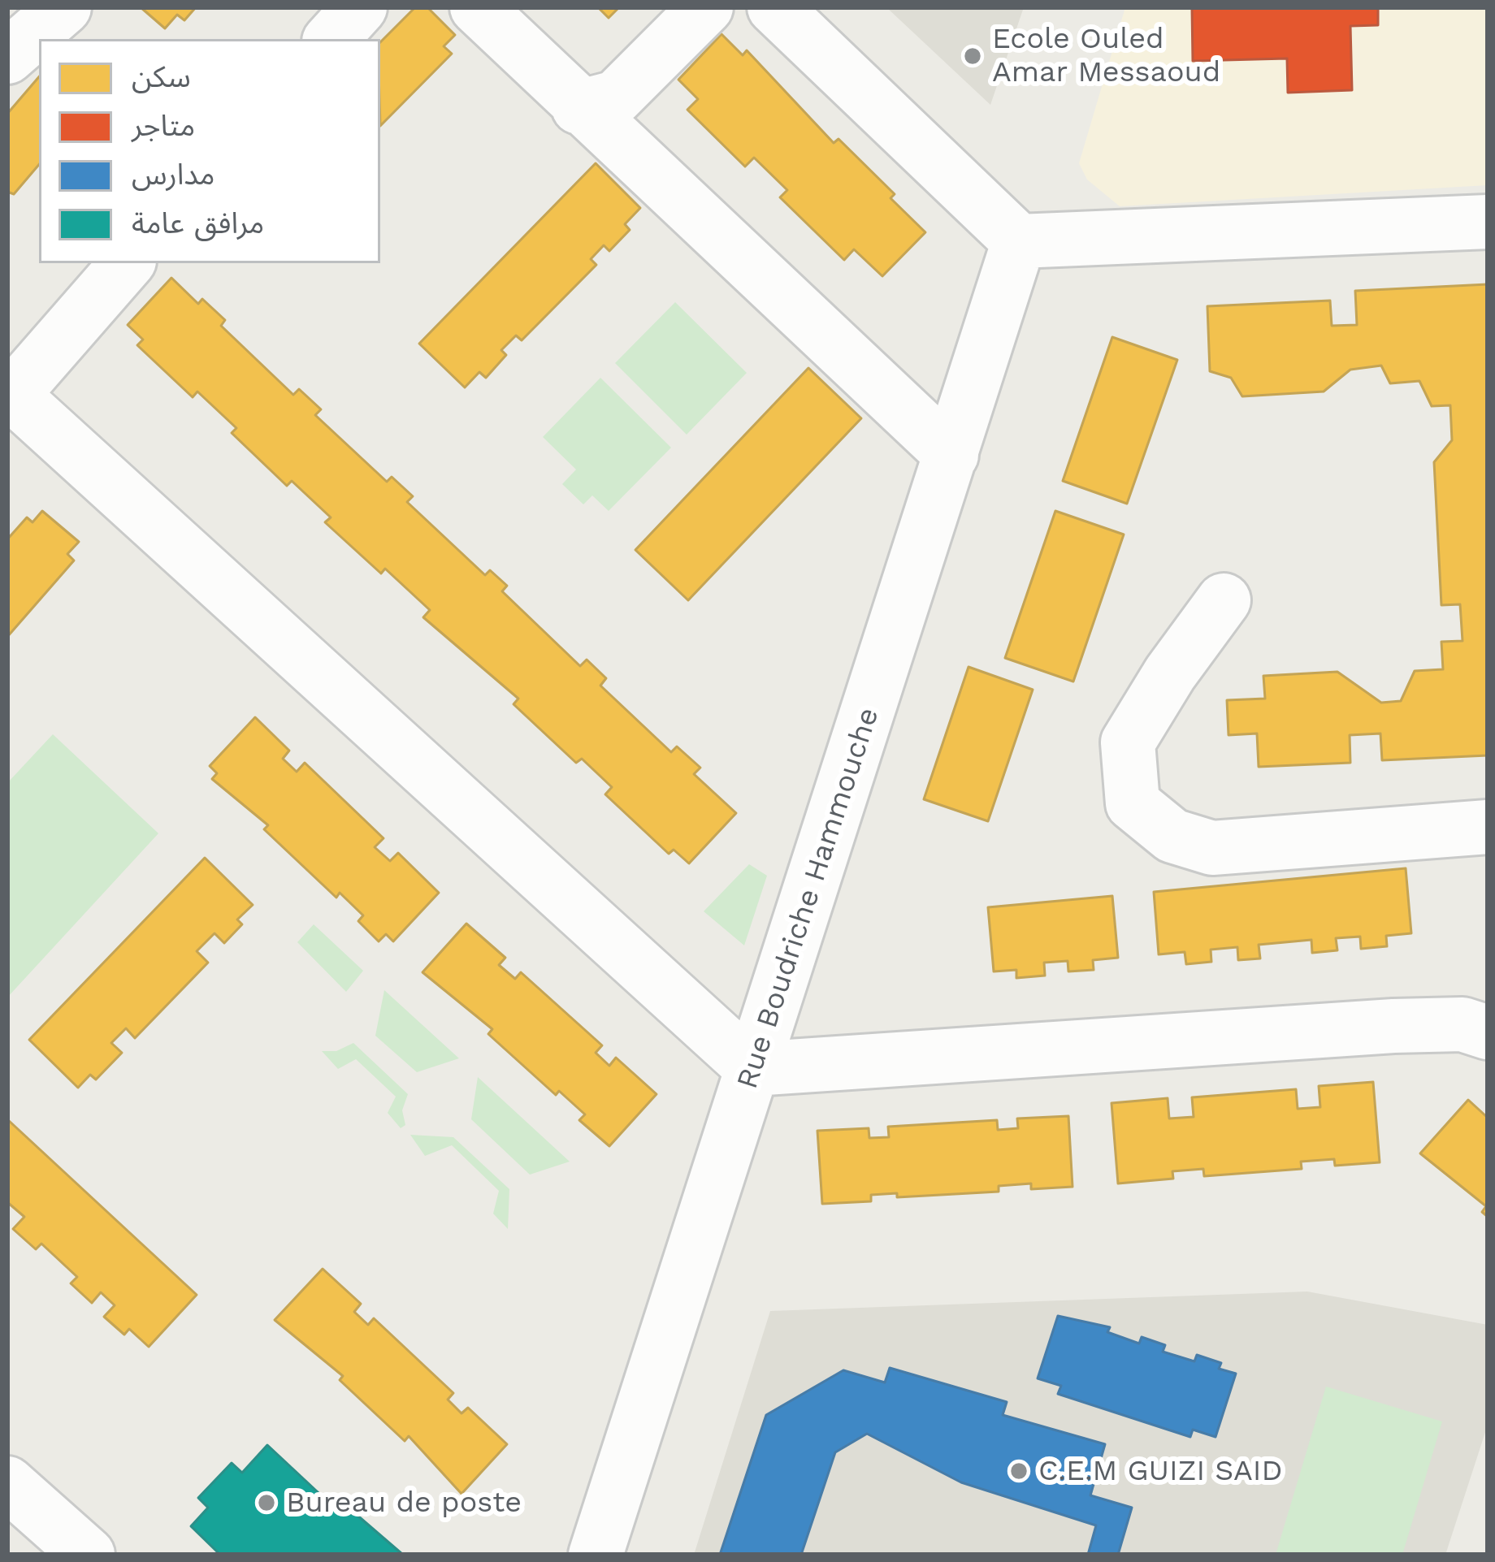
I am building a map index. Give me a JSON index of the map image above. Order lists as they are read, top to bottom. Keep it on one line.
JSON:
{"streets":{"street":["Rue Boudriche Hammouche"]},"places":["Ecole Ouled Amar Messaoud","C.E.M GUIZI SAID","Bureau de poste"],"legend":["سكن","متاجر","مدارس","مرافق عامة"]}
